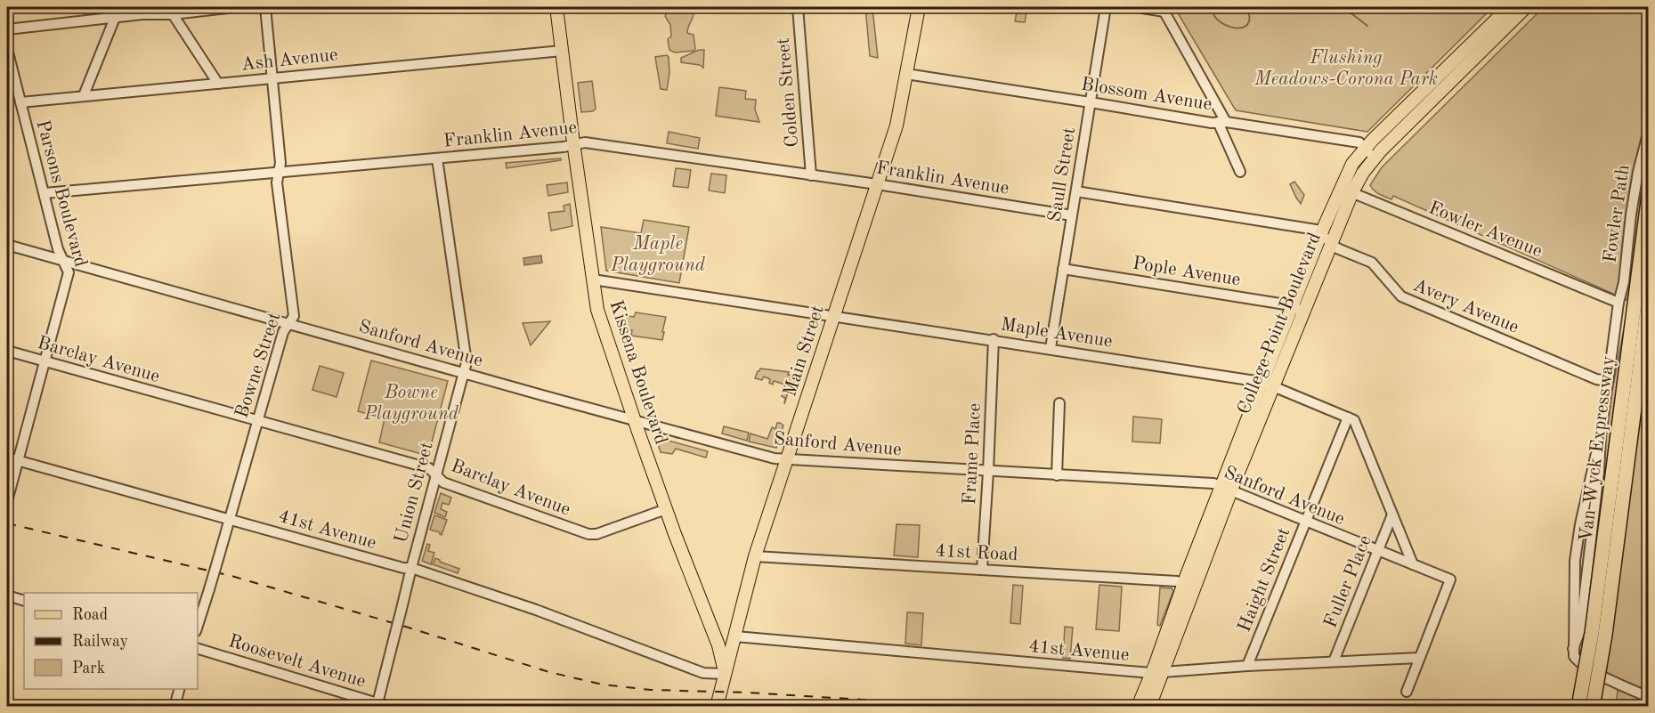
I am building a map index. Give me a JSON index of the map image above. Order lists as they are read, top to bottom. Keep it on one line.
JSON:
{"streets":{"highway":["Van Wyck Expressway"],"main road":["College Point Boulevard","Main Street","Kissena Boulevard"],"street":["Ash Avenue","Colden Street","Blossom Avenue","Franklin Avenue","Saull Street","Parsons Boulevard","Fowler Path","Fowler Avenue","Pople Avenue","Avery Avenue","Maple Avenue","Sanford Avenue","Barclay Avenue","Bowne Street","Frame Place","Union Street","41st Avenue","41st Road","Haight Street","Fuller Place","Roosevelt Avenue"]},"crossings":[["Ash Avenue","Parsons Boulevard"],["Ash Avenue","Bowne Street"],["Ash Avenue","Kissena Boulevard"],["Colden Street","Franklin Avenue"],["Blossom Avenue","Saull Street"],["Blossom Avenue","College Point Boulevard"],["Blossom Avenue","Main Street"],["Franklin Avenue","Saull Street"],["Franklin Avenue","Parsons Boulevard"],["Franklin Avenue","Main Street"],["Franklin Avenue","Bowne Street"],["Franklin Avenue","Kissena Boulevard"],["Franklin Avenue","Union Street"],["Saull Street","Pople Avenue"],["Saull Street","Avery Avenue"],["Saull Street","Maple Avenue"],["Parsons Boulevard","Sanford Avenue"],["Parsons Boulevard","Barclay Avenue"],["Parsons Boulevard","41st Avenue"],["Fowler Path","Fowler Avenue"],["Fowler Path","Avery Avenue"],["Fowler Avenue","College Point Boulevard"],["Pople Avenue","College Point Boulevard"],["Avery Avenue","College Point Boulevard"],["College Point Boulevard","Maple Avenue"],["College Point Boulevard","Sanford Avenue"],["College Point Boulevard","41st Avenue"],["College Point Boulevard","41st Road"],["Maple Avenue","Main Street"],["Maple Avenue","Kissena Boulevard"],["Maple Avenue","Frame Place"],["Maple Avenue","Haight Street"],["Sanford Avenue","Main Street"],["Sanford Avenue","Bowne Street"],["Sanford Avenue","Kissena Boulevard"],["Sanford Avenue","Frame Place"],["Sanford Avenue","Union Street"],["Sanford Avenue","41st Avenue"],["Sanford Avenue","Haight Street"],["Sanford Avenue","Fuller Place"],["Main Street","Kissena Boulevard"],["Main Street","41st Avenue"],["Main Street","41st Road"],["Barclay Avenue","Bowne Street"],["Barclay Avenue","Kissena Boulevard"],["Barclay Avenue","Union Street"],["Bowne Street","41st Avenue"],["Kissena Boulevard","41st Avenue"],["Frame Place","41st Road"],["Union Street","41st Avenue"],["Union Street","Roosevelt Avenue"],["41st Avenue","Haight Street"],["41st Avenue","Fuller Place"]],"parks":["Flushing Meadows-Corona Park","Maple Playground","Bowne Playground"],"legend":["Road","Railway","Park"]}
